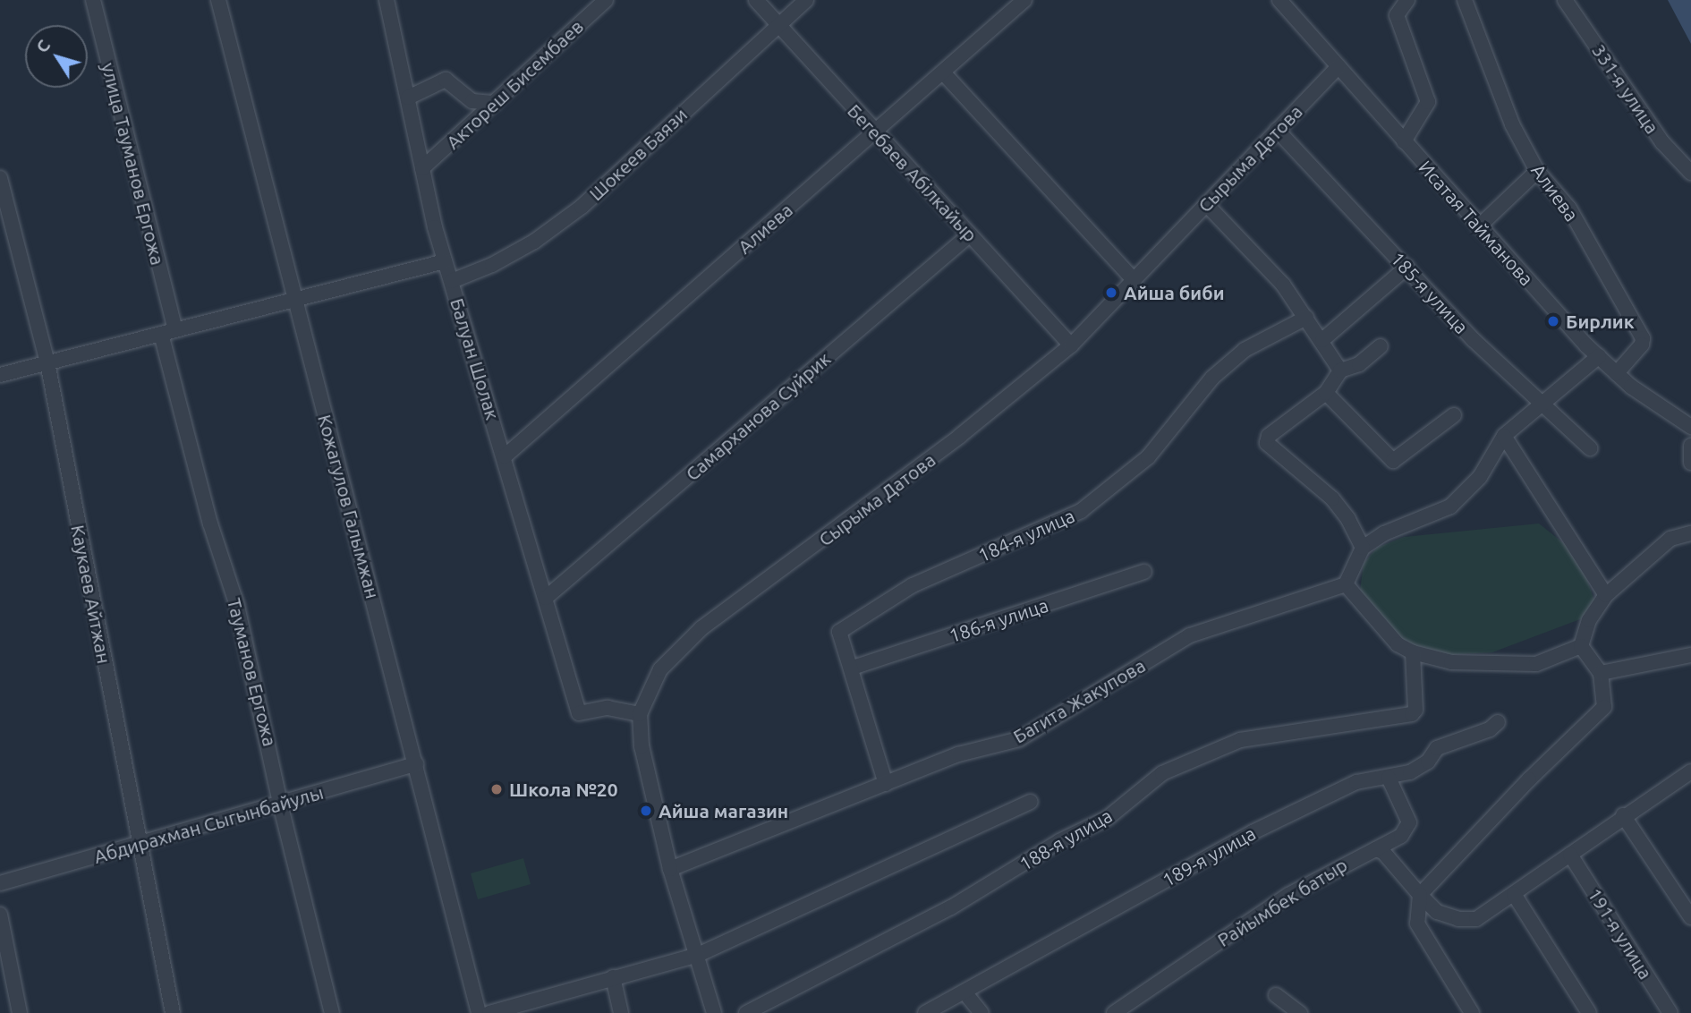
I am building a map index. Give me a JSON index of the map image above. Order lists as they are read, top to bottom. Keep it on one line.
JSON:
{"streets":{"street":["Актореш Бисембаев","331-я улица","Шокеев Баязи","Сырыма Датова","улица Тауманов Ергожа","Бегебаев Абілкайыр","Алиева","Исатая Тайманова","185-я улица","Балуан Шолак","Самарханова Суйрик","Кожагулов Галымжан","184-я улица","Каукаев Айтжан","186-я улица","Тауманов Ергожа","Багита Жакупова","Абдирахман Сыгынбайулы","188-я улица","189-я улица","Райымбек батыр","191-я улица"]},"crossings":[["Актореш Бисембаев","Балуан Шолак"],["Шокеев Баязи","Бегебаев Абілкайыр"],["Шокеев Баязи","Балуан Шолак"],["Сырыма Датова","Бегебаев Абілкайыр"],["Сырыма Датова","Исатая Тайманова"],["Сырыма Датова","185-я улица"],["Сырыма Датова","Балуан Шолак"],["улица Тауманов Ергожа","Тауманов Ергожа"],["Бегебаев Абілкайыр","Алиева"],["Бегебаев Абілкайыр","Самарханова Суйрик"],["Алиева","Исатая Тайманова"],["Алиева","Балуан Шолак"],["Балуан Шолак","Самарханова Суйрик"],["Кожагулов Галымжан","Абдирахман Сыгынбайулы"],["184-я улица","186-я улица"],["Каукаев Айтжан","Абдирахман Сыгынбайулы"],["Тауманов Ергожа","Абдирахман Сыгынбайулы"],["189-я улица","Райымбек батыр"]],"places":["Айша биби","Бирлик","Школа №20","Айша магазин"],"north":"top left"}
